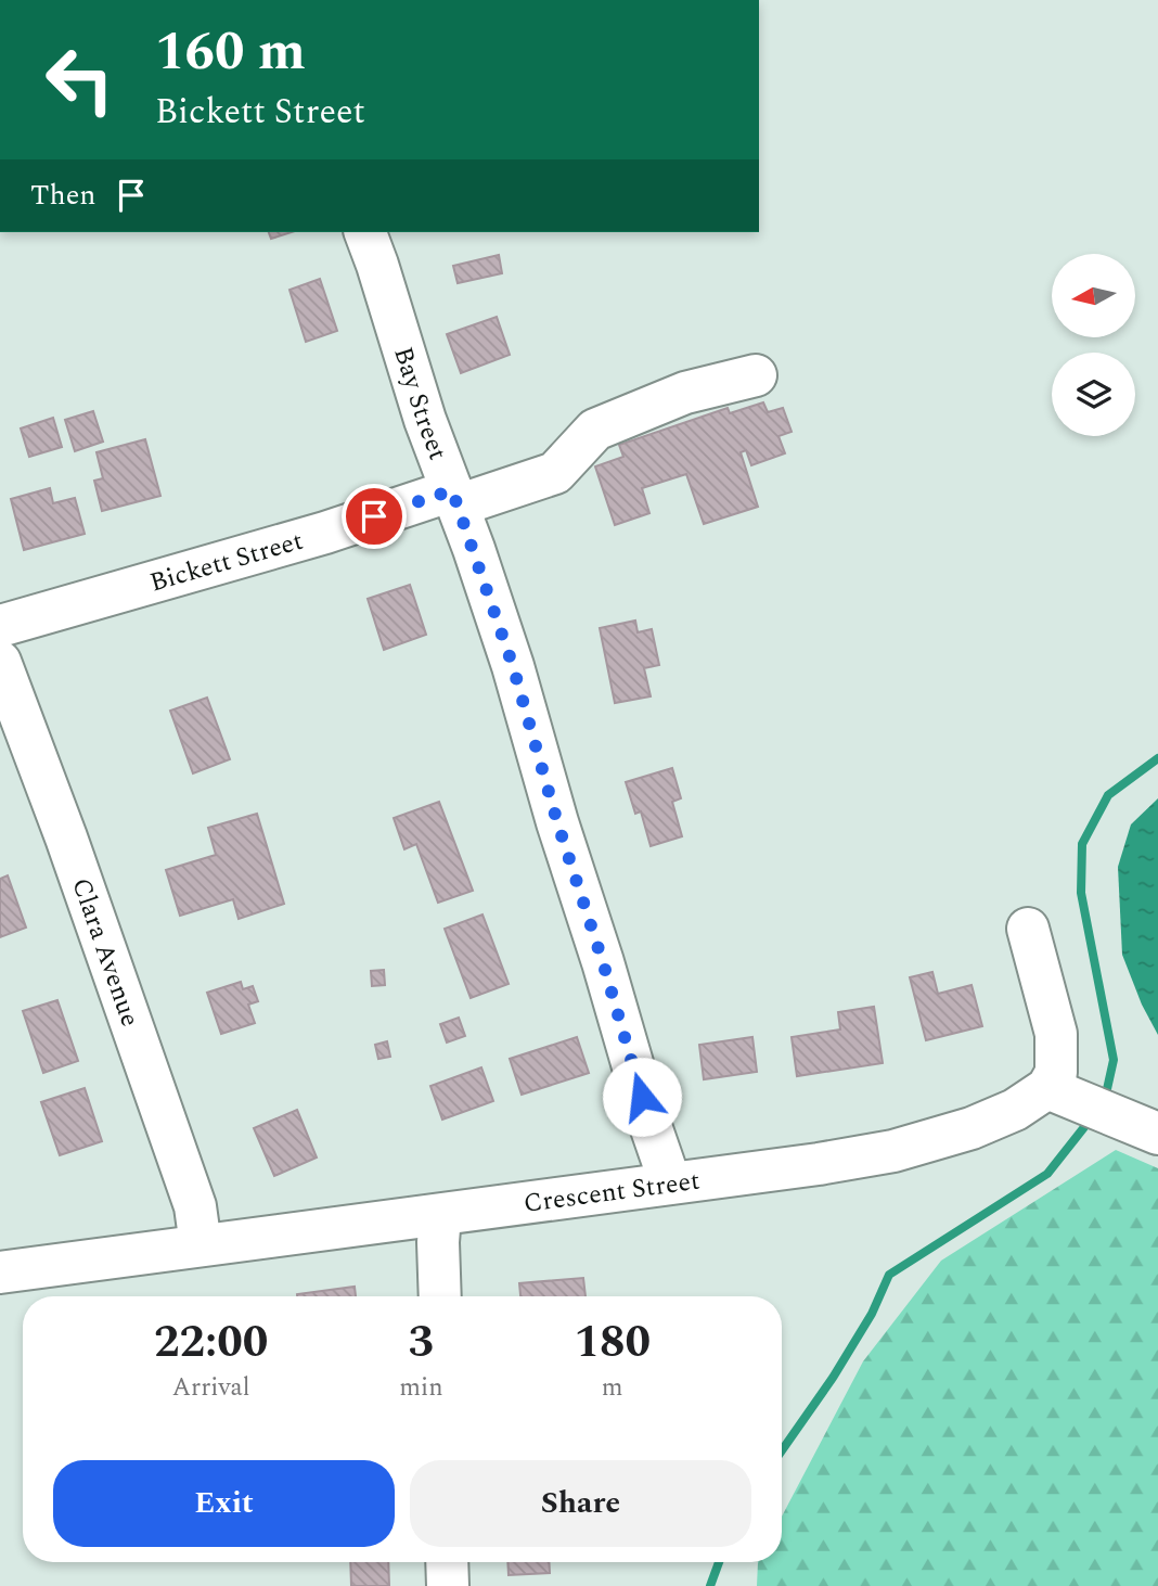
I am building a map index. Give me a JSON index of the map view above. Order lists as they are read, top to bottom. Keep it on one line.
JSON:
{"streets":{"street":["Bay Street","Bickett Street","Clara Avenue","Crescent Street"]},"crossings":[["Bay Street","Bickett Street"],["Bay Street","Crescent Street"],["Clara Avenue","Crescent Street"]],"north":"left","page":{"turn":["160 m","Bickett Street"],"then":"Then","eta":["22:00","Arrival","3","min","180","m"],"buttons":["Exit","Share"]}}
